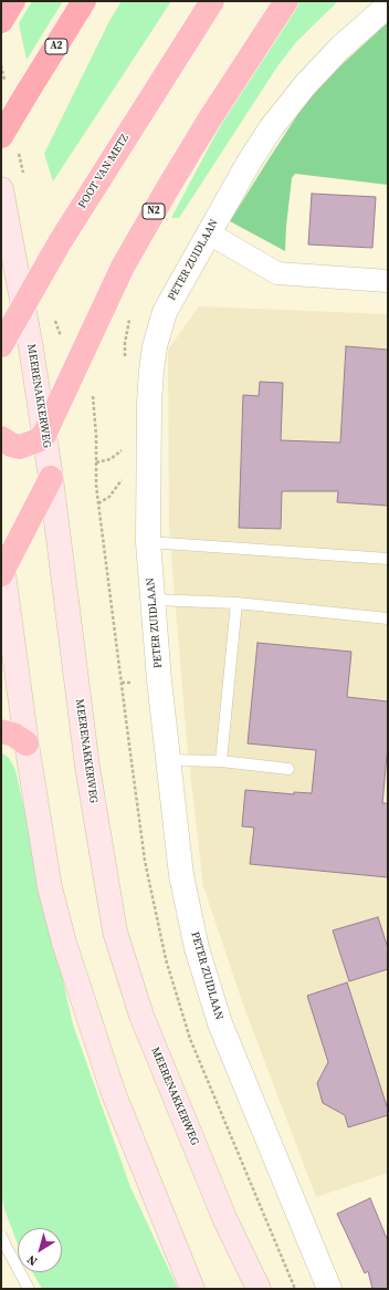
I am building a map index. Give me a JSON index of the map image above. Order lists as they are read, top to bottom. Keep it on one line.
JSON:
{"streets":{"highway":["A2","POOT VAN METZ","N2"],"main road":["MEERENAKKERWEG"],"street":["PETER ZUIDLAAN"]},"crossings":[["N2","MEERENAKKERWEG"]],"north":"bottom left"}
